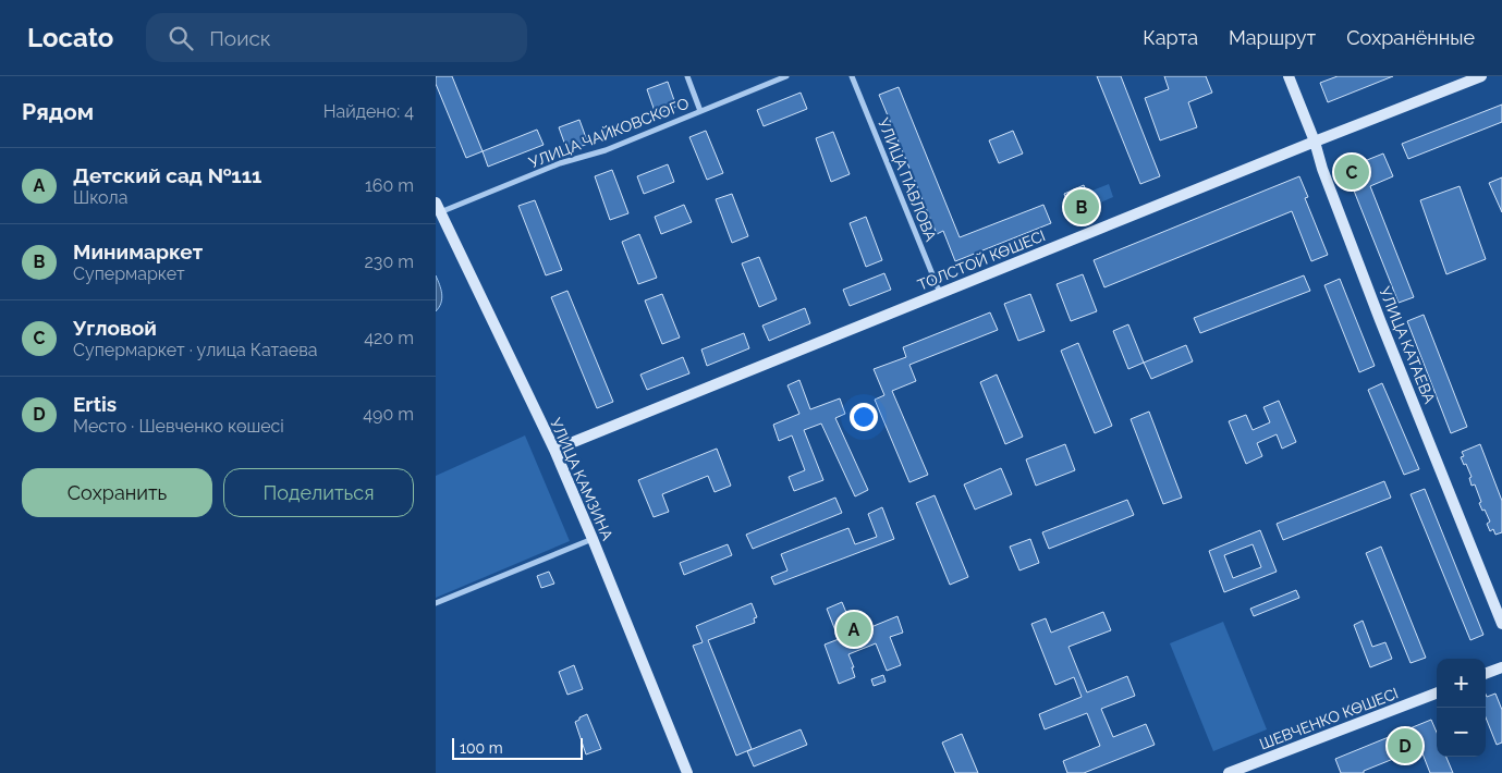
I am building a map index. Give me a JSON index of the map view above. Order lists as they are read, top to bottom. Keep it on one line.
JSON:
{"streets":{"main road":["ТОЛСТОЙ КӨШЕСІ","УЛИЦА КАТАЕВА","УЛИЦА КАМЗИНА","ШЕВЧЕНКО КӨШЕСІ"],"street":["УЛИЦА ЧАЙКОВСКОГО","УЛИЦА ПАВЛОВА"]},"crossings":[["УЛИЦА ЧАЙКОВСКОГО","УЛИЦА КАМЗИНА"],["УЛИЦА ПАВЛОВА","ТОЛСТОЙ КӨШЕСІ"],["ТОЛСТОЙ КӨШЕСІ","УЛИЦА КАТАЕВА"],["ТОЛСТОЙ КӨШЕСІ","УЛИЦА КАМЗИНА"]],"scale_bar":"100 m","page":{"header":"Locato","search":"Поиск","nav":["Карта","Маршрут","Сохранённые"],"heading":["Рядом","Найдено: 4"],"list":[{"mark":"A","name":"Детский сад №111","note":"Школа","value":"160 m"},{"mark":"B","name":"Минимаркет","note":"Супермаркет","value":"230 m"},{"mark":"C","name":"Угловой","note":"Супермаркет · улица Катаева","value":"420 m"},{"mark":"D","name":"Ertis","note":"Место · Шевченко көшесі","value":"490 m"}],"pins":["C","B","A","D"],"buttons":["Сохранить","Поделиться"],"map_buttons":["+","−"],"scale":"100 m"}}
